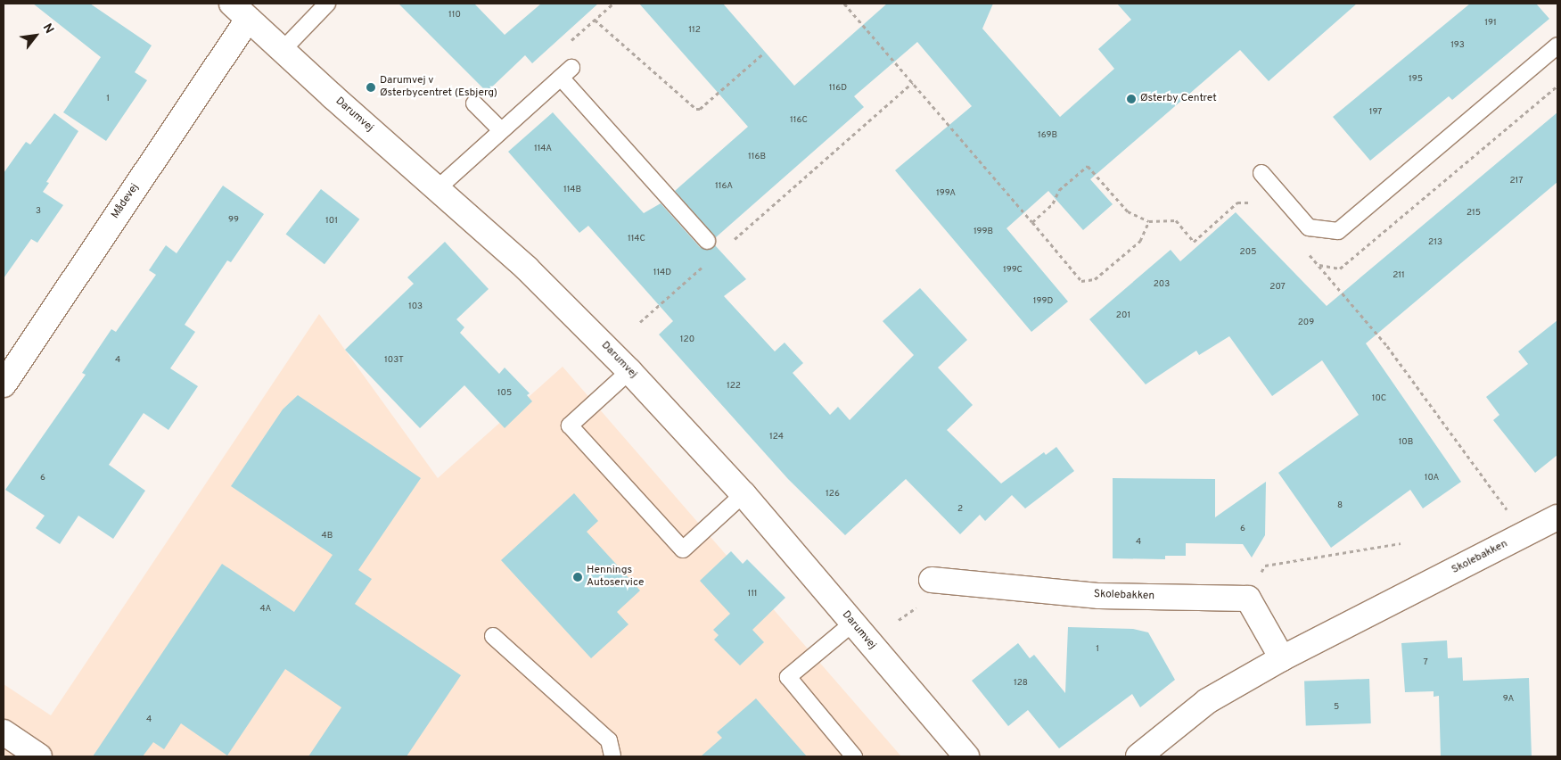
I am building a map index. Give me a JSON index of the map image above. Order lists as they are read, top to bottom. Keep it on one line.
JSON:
{"streets":{"street":["Darumvej","Mådevej","Skolebakken"]},"crossings":[["Darumvej","Mådevej"]],"places":["Darumvej v Østerbycentret (Esbjerg)","Østerby Centret","Hennings Autoservice"],"house_numbers":["110","191","112","193","195","116D","1","197","116C","169B","114A","116B","217","116A","114B","199A","3","215","99","101","199B","114C","213","205","199C","114D","211","203","207","199D","103","201","209","120","4","103T","122","105","10C","124","10B","6","10A","126","8","2","6","4B","4","111","4A","1","7","128","9A","5","4"],"north":"top right"}
